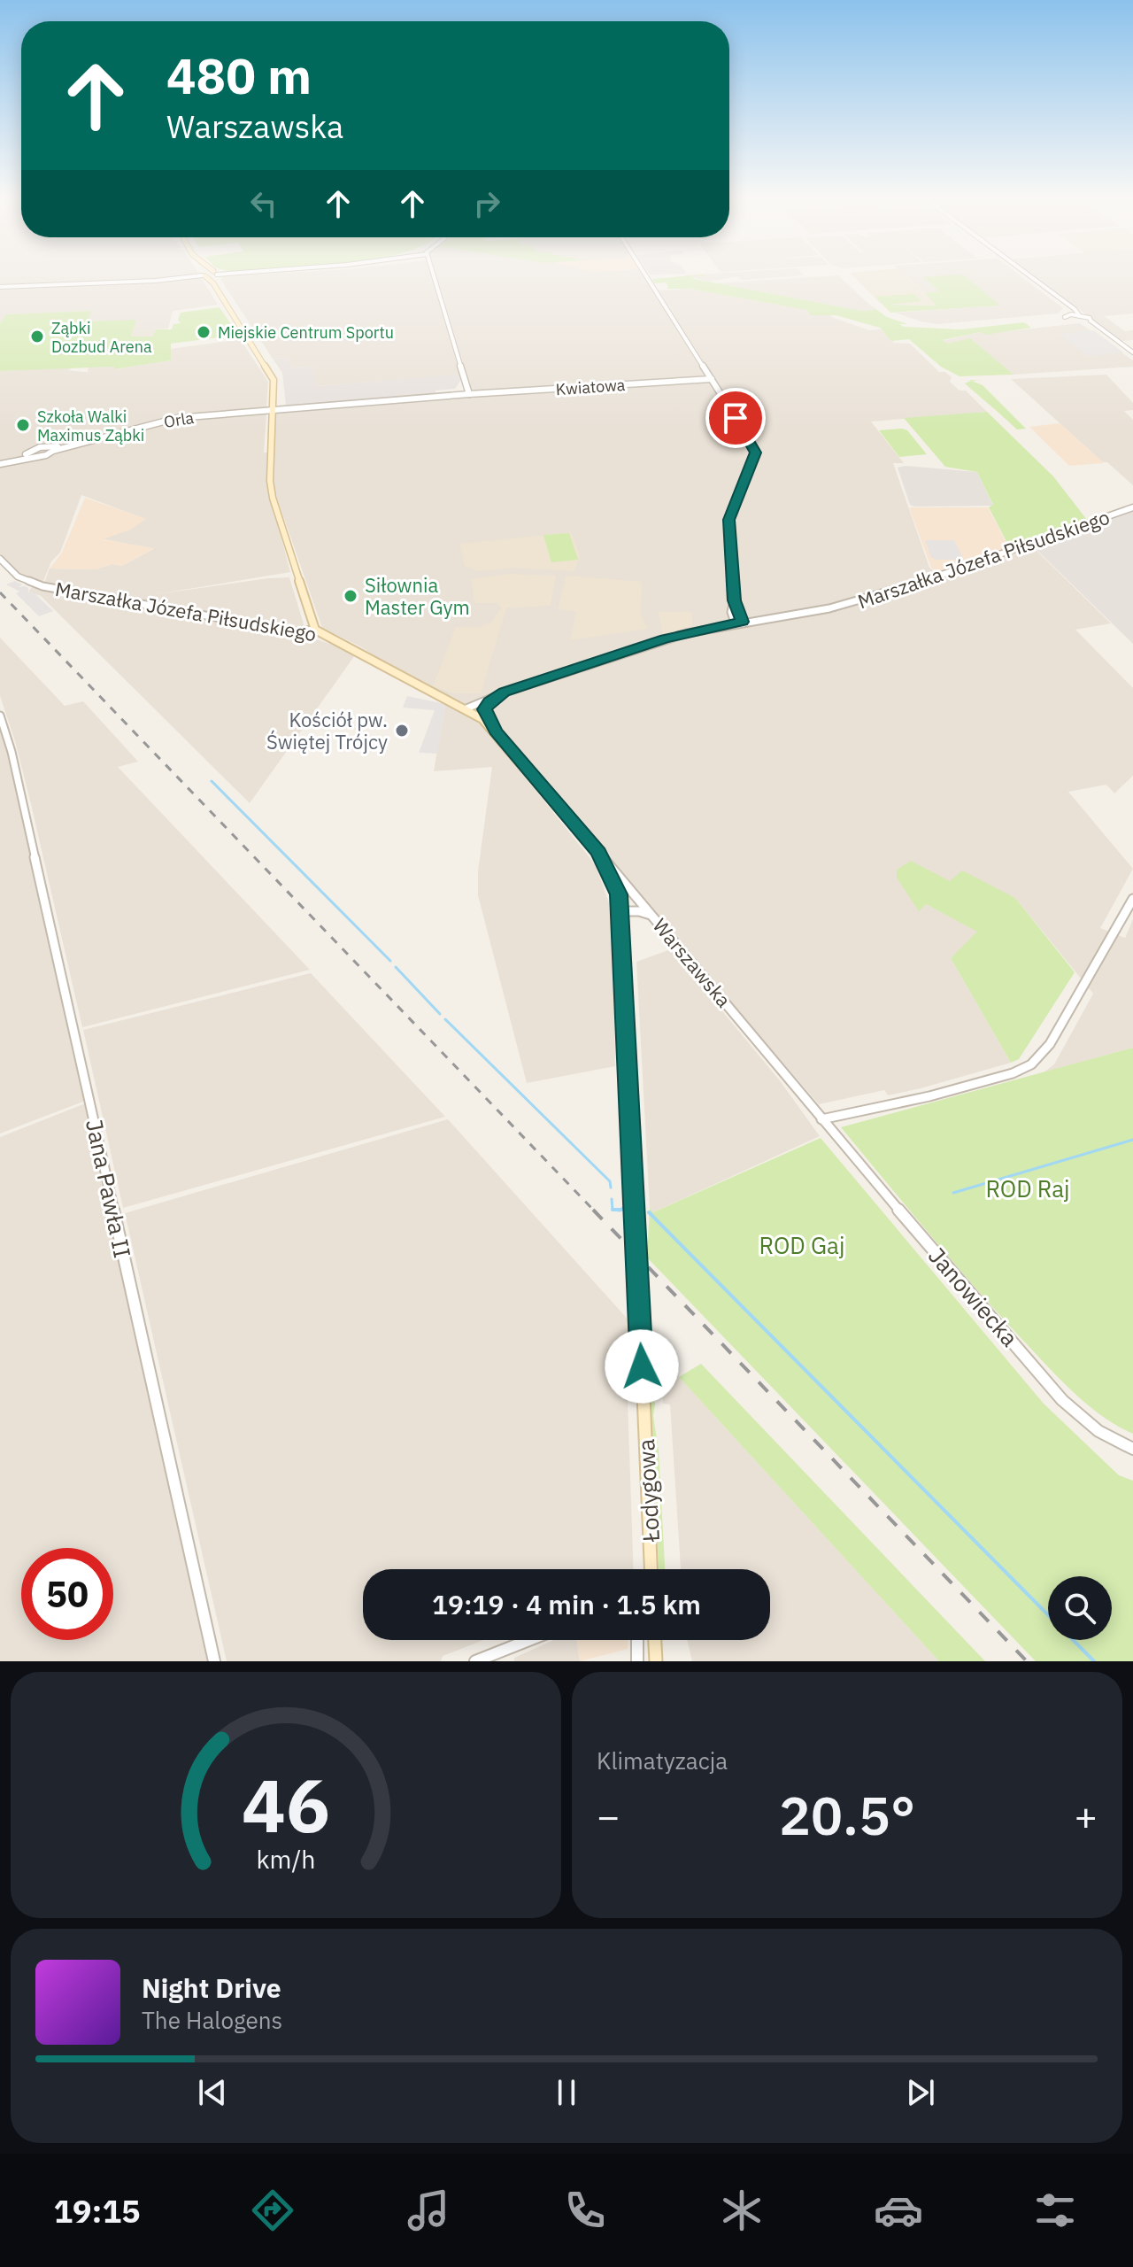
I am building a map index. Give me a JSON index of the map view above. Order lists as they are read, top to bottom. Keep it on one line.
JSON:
{"streets":{"main road":["Marszałka Józefa Piłsudskiego","Warszawska","Łodygowa"],"street":["Kwiatowa","Orla","Jana Pawła II","Janowiecka"]},"crossings":[["Marszałka Józefa Piłsudskiego","Warszawska"],["Warszawska","Janowiecka"],["Warszawska","Łodygowa"]],"parks":["ROD Raj","ROD Gaj"],"places":["Miejskie Centrum Sportu","Ząbki Dozbud Arena","Szkoła Walki Maximus Ząbki","Siłownia Master Gym","Kościół pw. Świętej Trójcy"],"page":{"turn":["480 m","Warszawska"],"limit":"50","trip":"19:19 · 4 min · 1.5 km","tile":"Klimatyzacja","heat":["−","20.5°","+"],"song":["Night Drive","The Halogens"],"tabs":"19:15","gauge":["46","km/h"]}}
